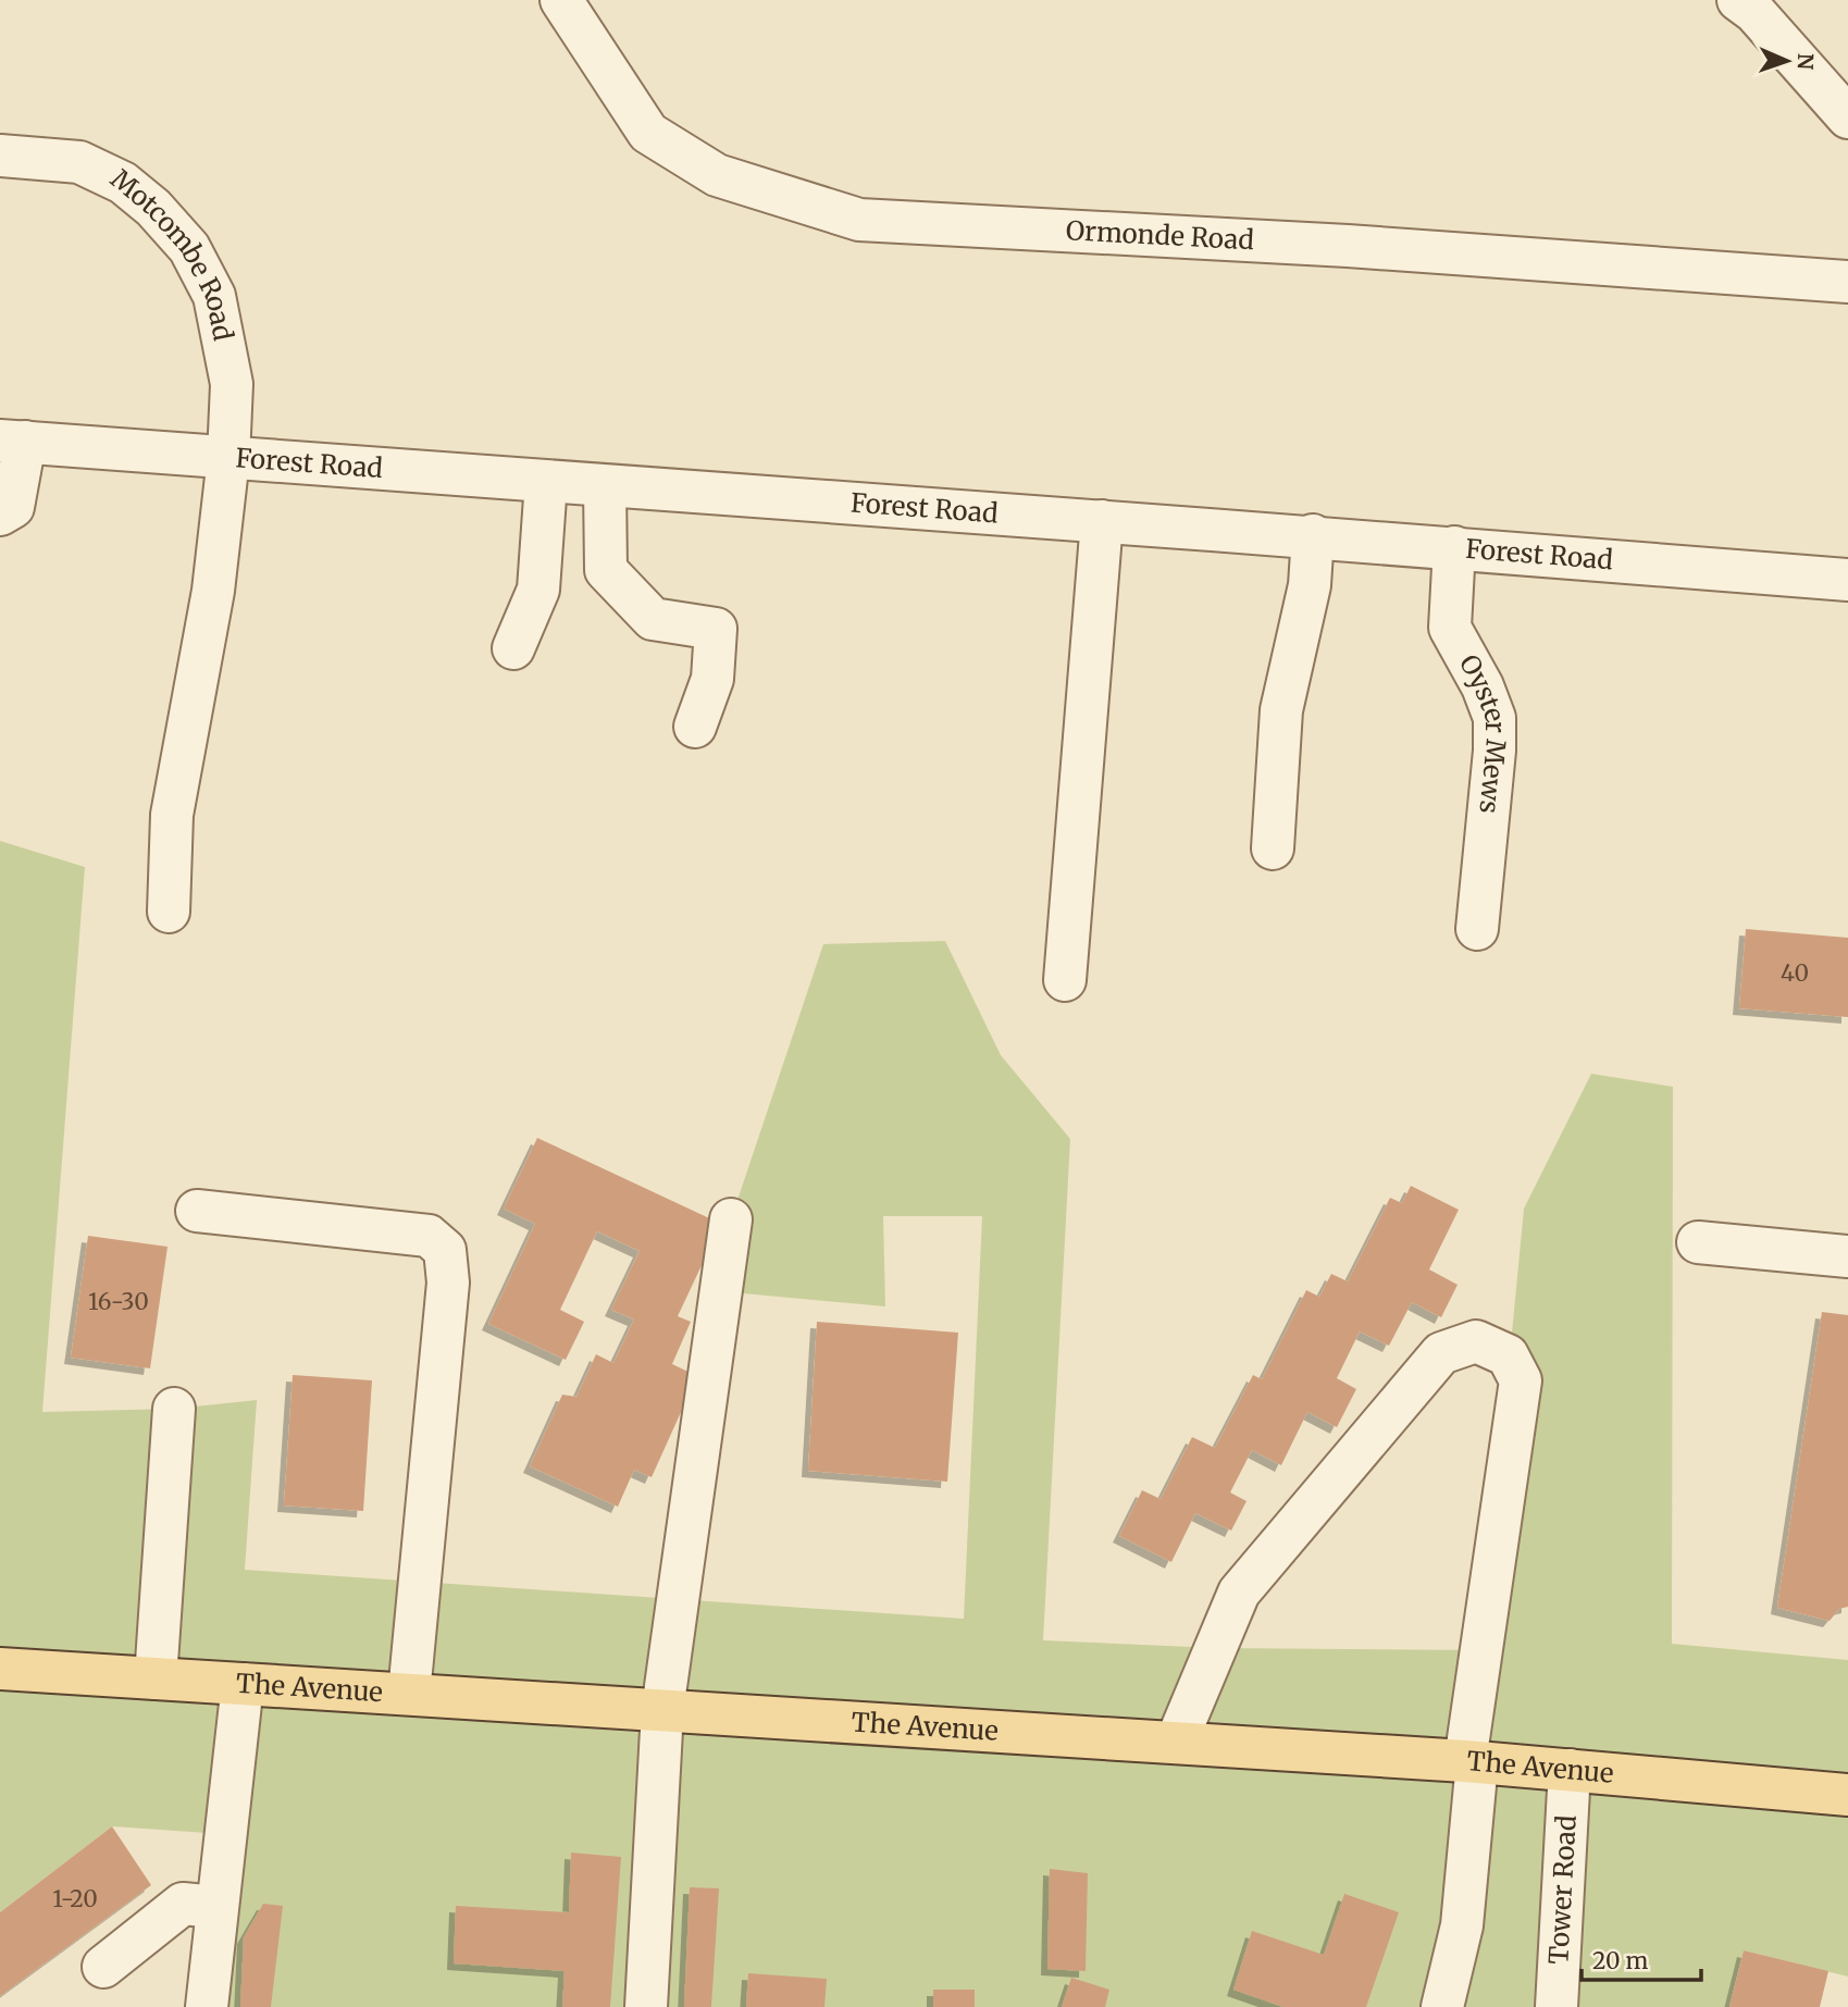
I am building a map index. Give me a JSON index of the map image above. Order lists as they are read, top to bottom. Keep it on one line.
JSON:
{"streets":{"main road":["The Avenue"],"street":["Ormonde Road","Motcombe Road","Forest Road","Oyster Mews","Tower Road"]},"crossings":[["Motcombe Road","Forest Road"],["Forest Road","Oyster Mews"],["The Avenue","Tower Road"]],"house_numbers":["40","16-30","1-20"],"scale_bar":"20 m","north":"right"}
